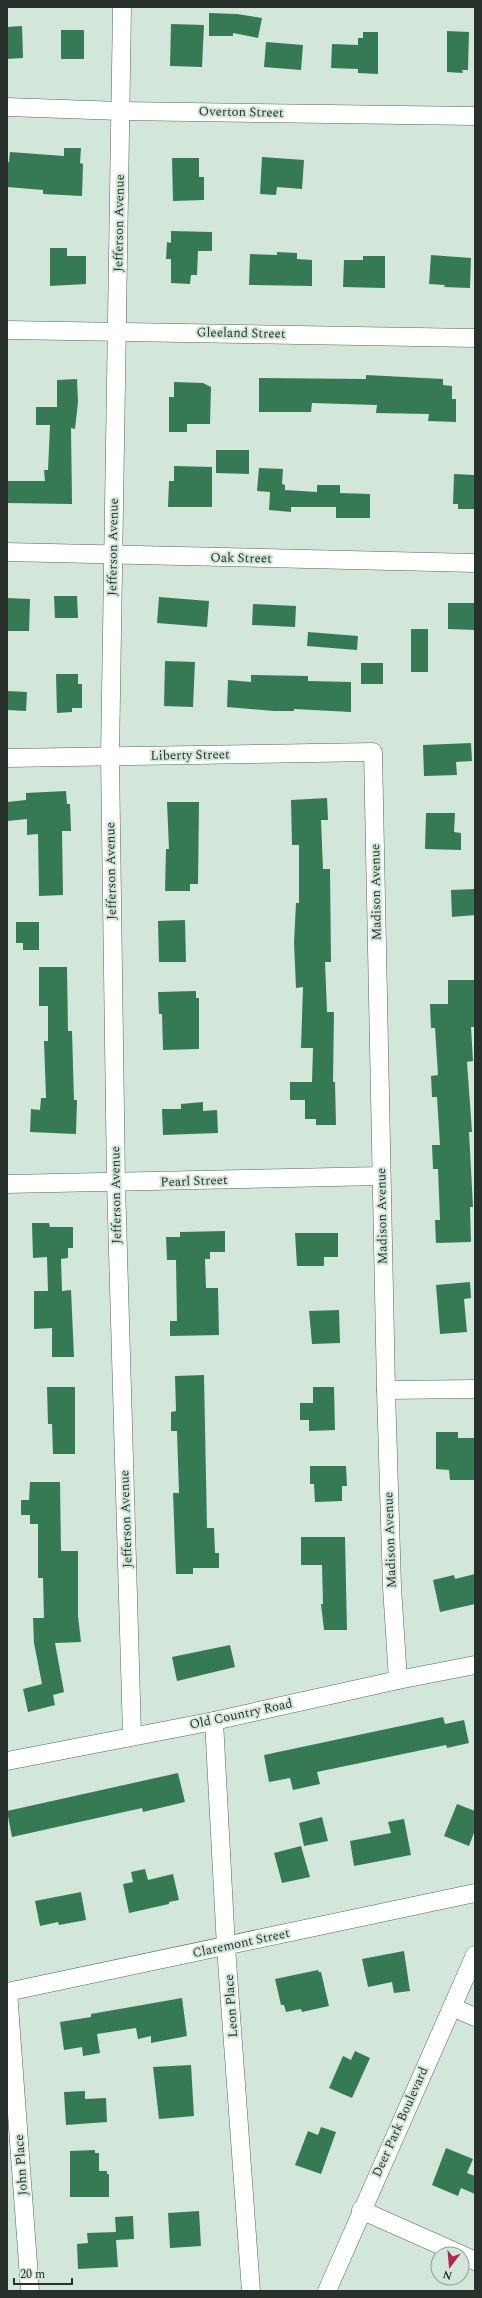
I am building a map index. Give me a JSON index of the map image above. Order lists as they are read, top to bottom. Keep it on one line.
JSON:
{"streets":{"street":["Overton Street","Jefferson Avenue","Gleeland Street","Oak Street","Liberty Street","Madison Avenue","Pearl Street","Old Country Road","Claremont Street","Leon Place","Deer Park Boulevard","John Place"]},"crossings":[["Overton Street","Jefferson Avenue"],["Jefferson Avenue","Gleeland Street"],["Jefferson Avenue","Oak Street"],["Jefferson Avenue","Liberty Street"],["Jefferson Avenue","Pearl Street"],["Jefferson Avenue","Old Country Road"],["Liberty Street","Madison Avenue"],["Madison Avenue","Pearl Street"],["Madison Avenue","Old Country Road"],["Old Country Road","Leon Place"],["Claremont Street","Leon Place"],["Claremont Street","John Place"]],"scale_bar":"20 m","north":"bottom"}
